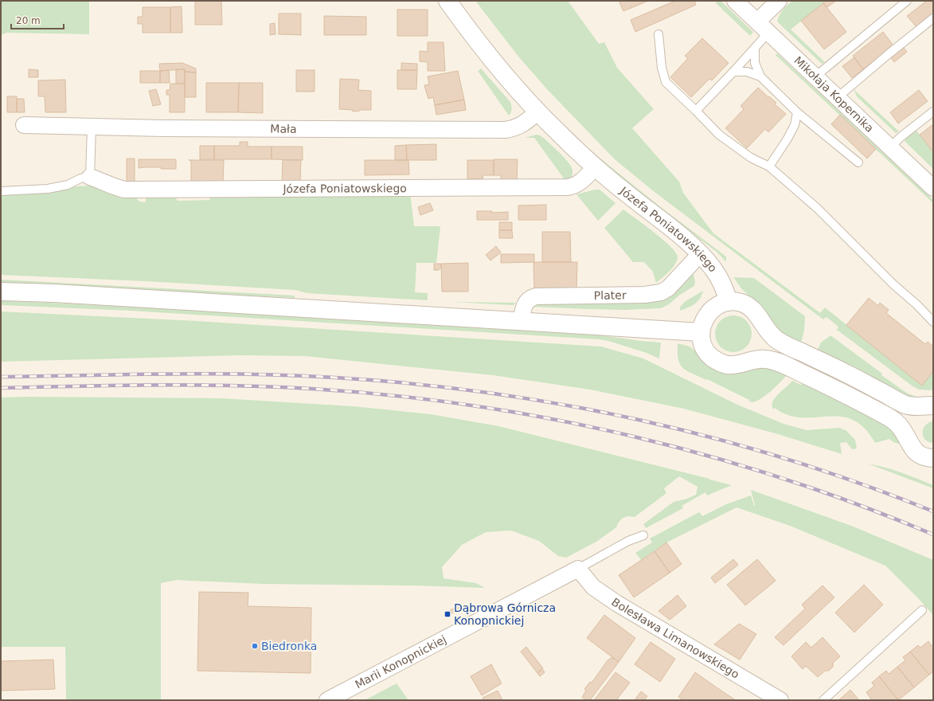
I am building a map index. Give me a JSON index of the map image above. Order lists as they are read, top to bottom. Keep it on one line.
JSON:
{"streets":{"street":["Mikołaja Kopernika","Mała","Józefa Poniatowskiego","Plater","Bolesława Limanowskiego","Marii Konopnickiej"]},"crossings":[["Mała","Józefa Poniatowskiego"],["Józefa Poniatowskiego","Plater"],["Bolesława Limanowskiego","Marii Konopnickiej"]],"places":{"transit":["Dąbrowa Górnicza Konopnickiej"],"other":["Biedronka"]},"scale_bar":"20 m"}
